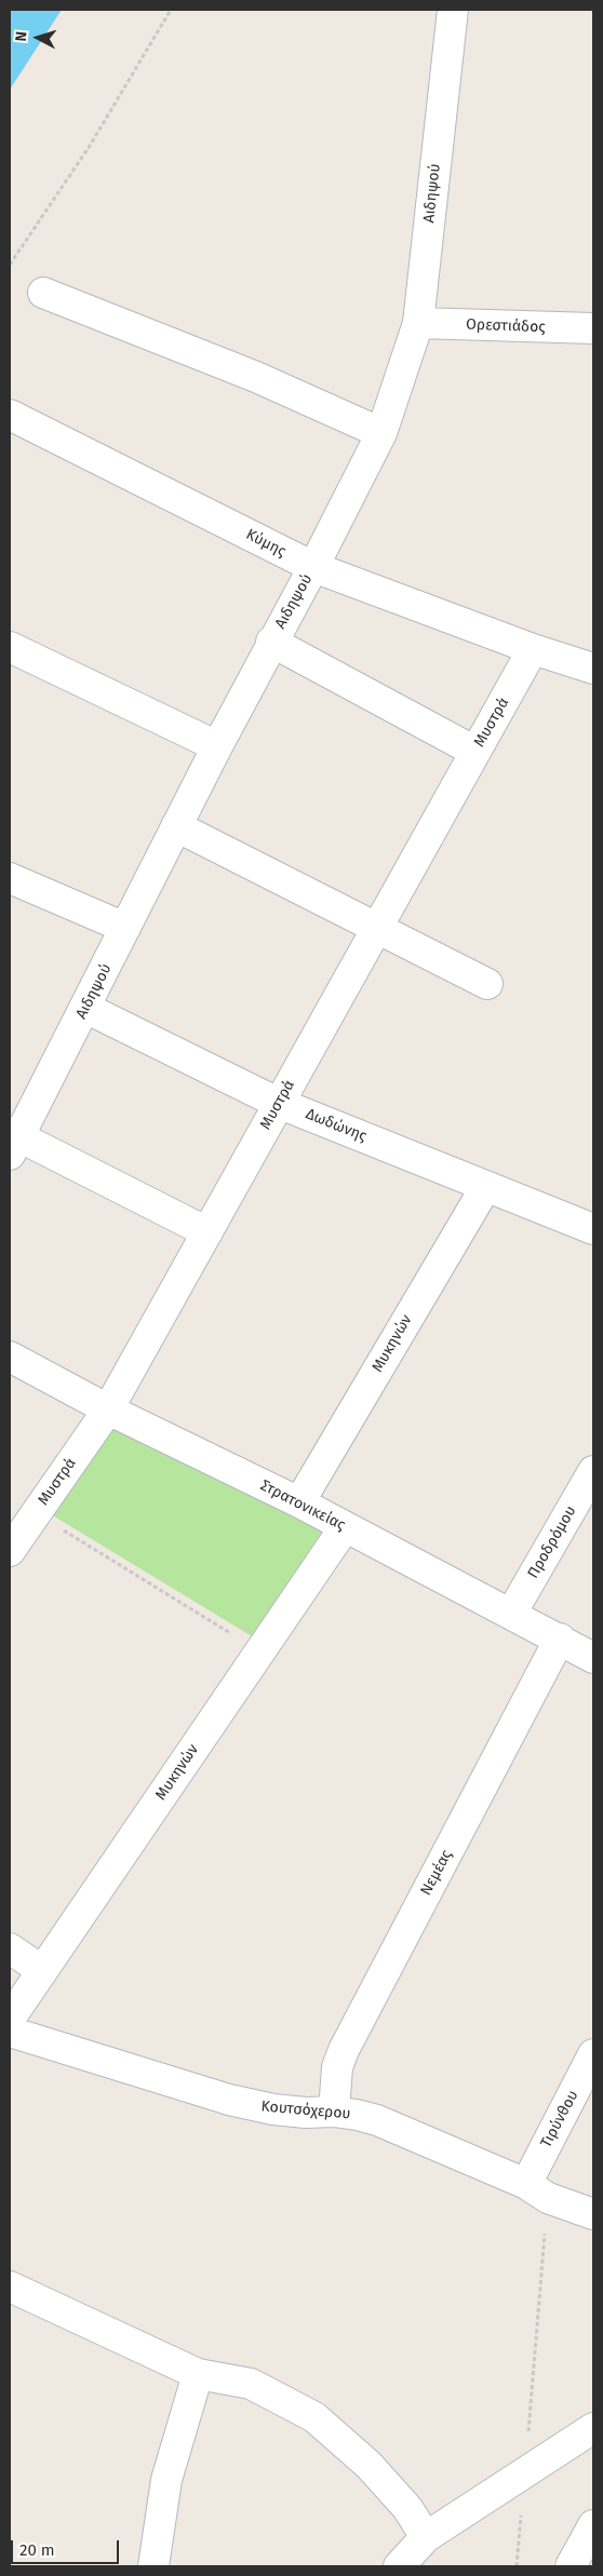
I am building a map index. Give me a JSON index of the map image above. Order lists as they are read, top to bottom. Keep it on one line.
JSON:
{"streets":{"street":["Αιδηψού","Ορεστιάδος","Κύμης","Μυστρά","Δωδώνης","Μυκηνών","Στρατονικείας","Προδρόμου","Νεμέας","Κουτσόχερου","Τιρύνθου"]},"crossings":[["Αιδηψού","Ορεστιάδος"],["Αιδηψού","Κύμης"],["Αιδηψού","Δωδώνης"],["Κύμης","Μυστρά"],["Μυστρά","Δωδώνης"],["Μυστρά","Στρατονικείας"],["Δωδώνης","Μυκηνών"],["Μυκηνών","Στρατονικείας"],["Στρατονικείας","Προδρόμου"],["Στρατονικείας","Νεμέας"],["Νεμέας","Κουτσόχερου"],["Κουτσόχερου","Τιρύνθου"]],"scale_bar":"20 m","north":"left"}
